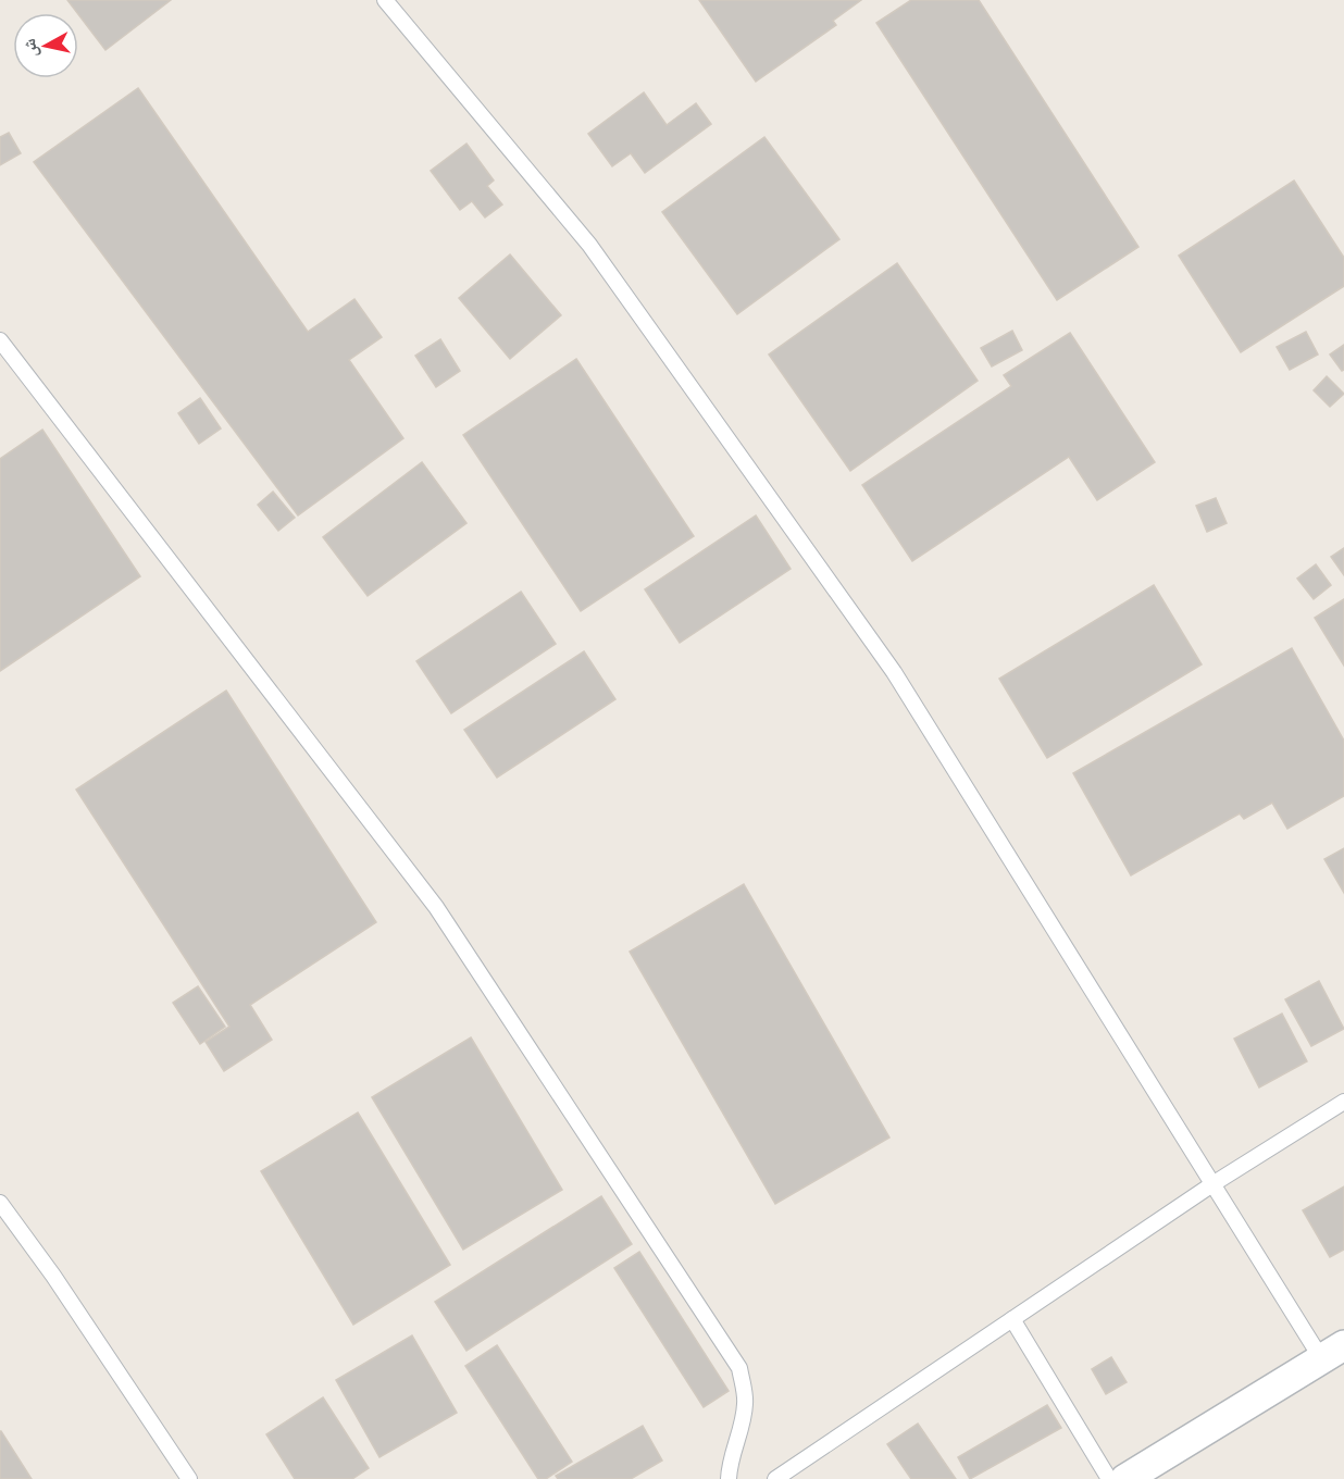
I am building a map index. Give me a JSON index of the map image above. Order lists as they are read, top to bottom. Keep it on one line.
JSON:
{"north":"left"}
